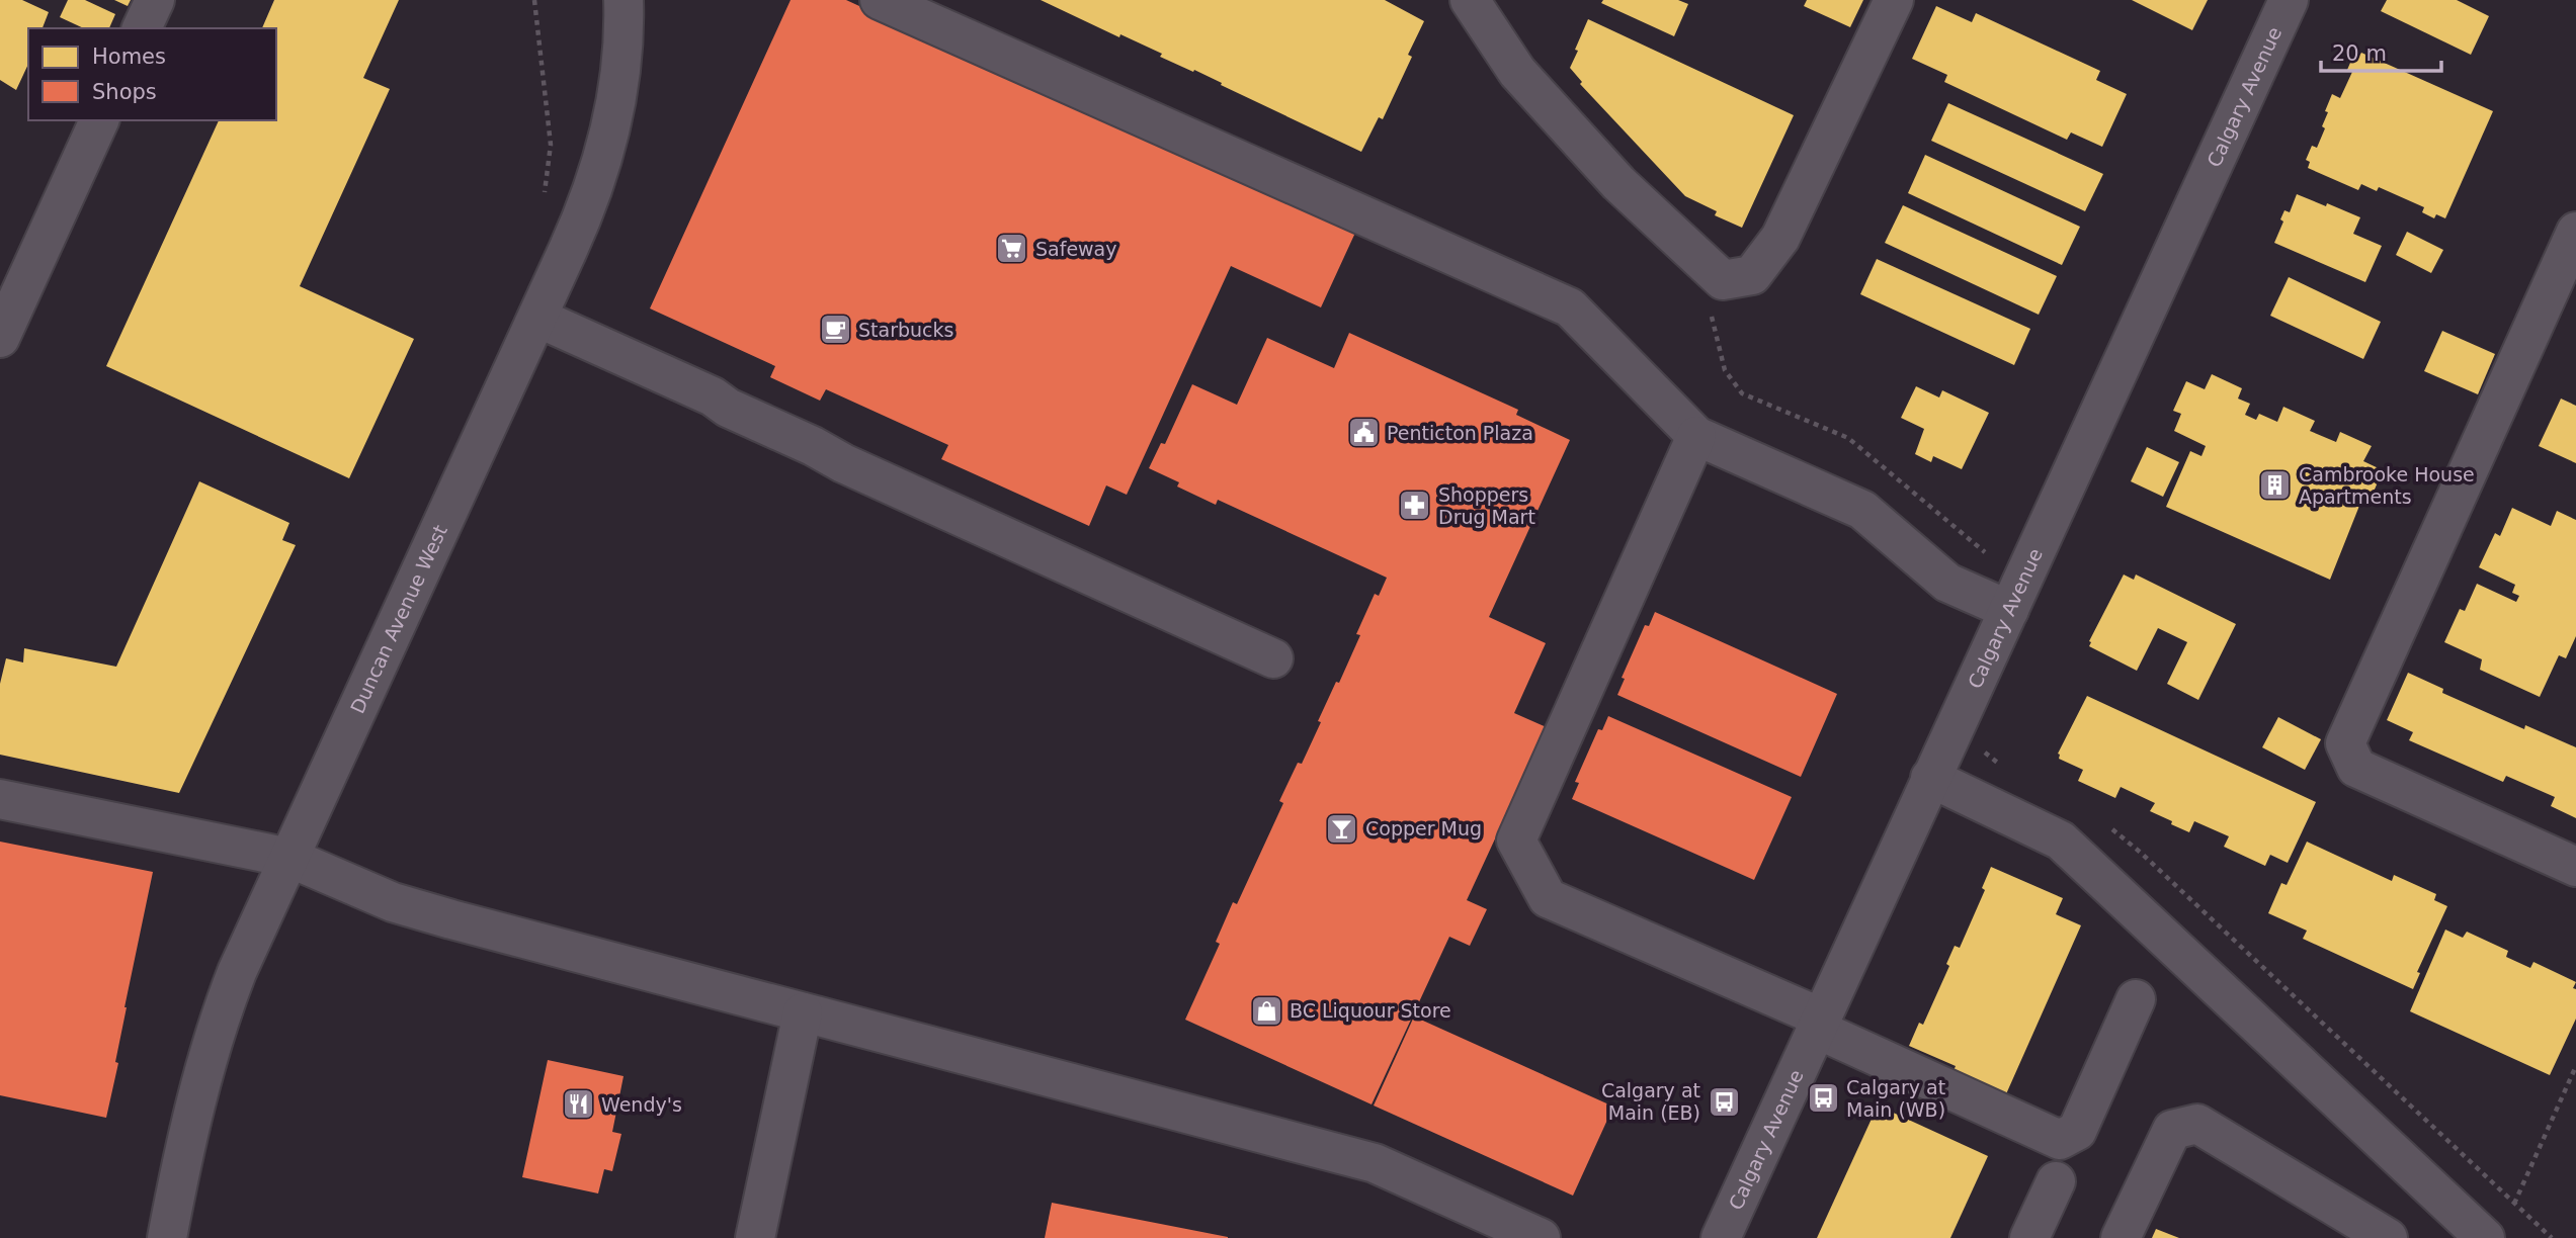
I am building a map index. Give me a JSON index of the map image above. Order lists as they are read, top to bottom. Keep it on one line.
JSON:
{"streets":{"street":["Calgary Avenue","Duncan Avenue West"]},"places":{"supermarket":["Safeway"],"cafe":["Starbucks"],"public building":["Penticton Plaza"],"building":["Cambrooke House Apartments"],"pharmacy":["Shoppers Drug Mart"],"bar":["Copper Mug"],"shop":["BC Liquour Store"],"bus stop":["Calgary at Main (WB)","Calgary at Main (EB)"],"restaurant":["Wendy's"]},"legend":["Homes","Shops"],"scale_bar":"20 m"}
